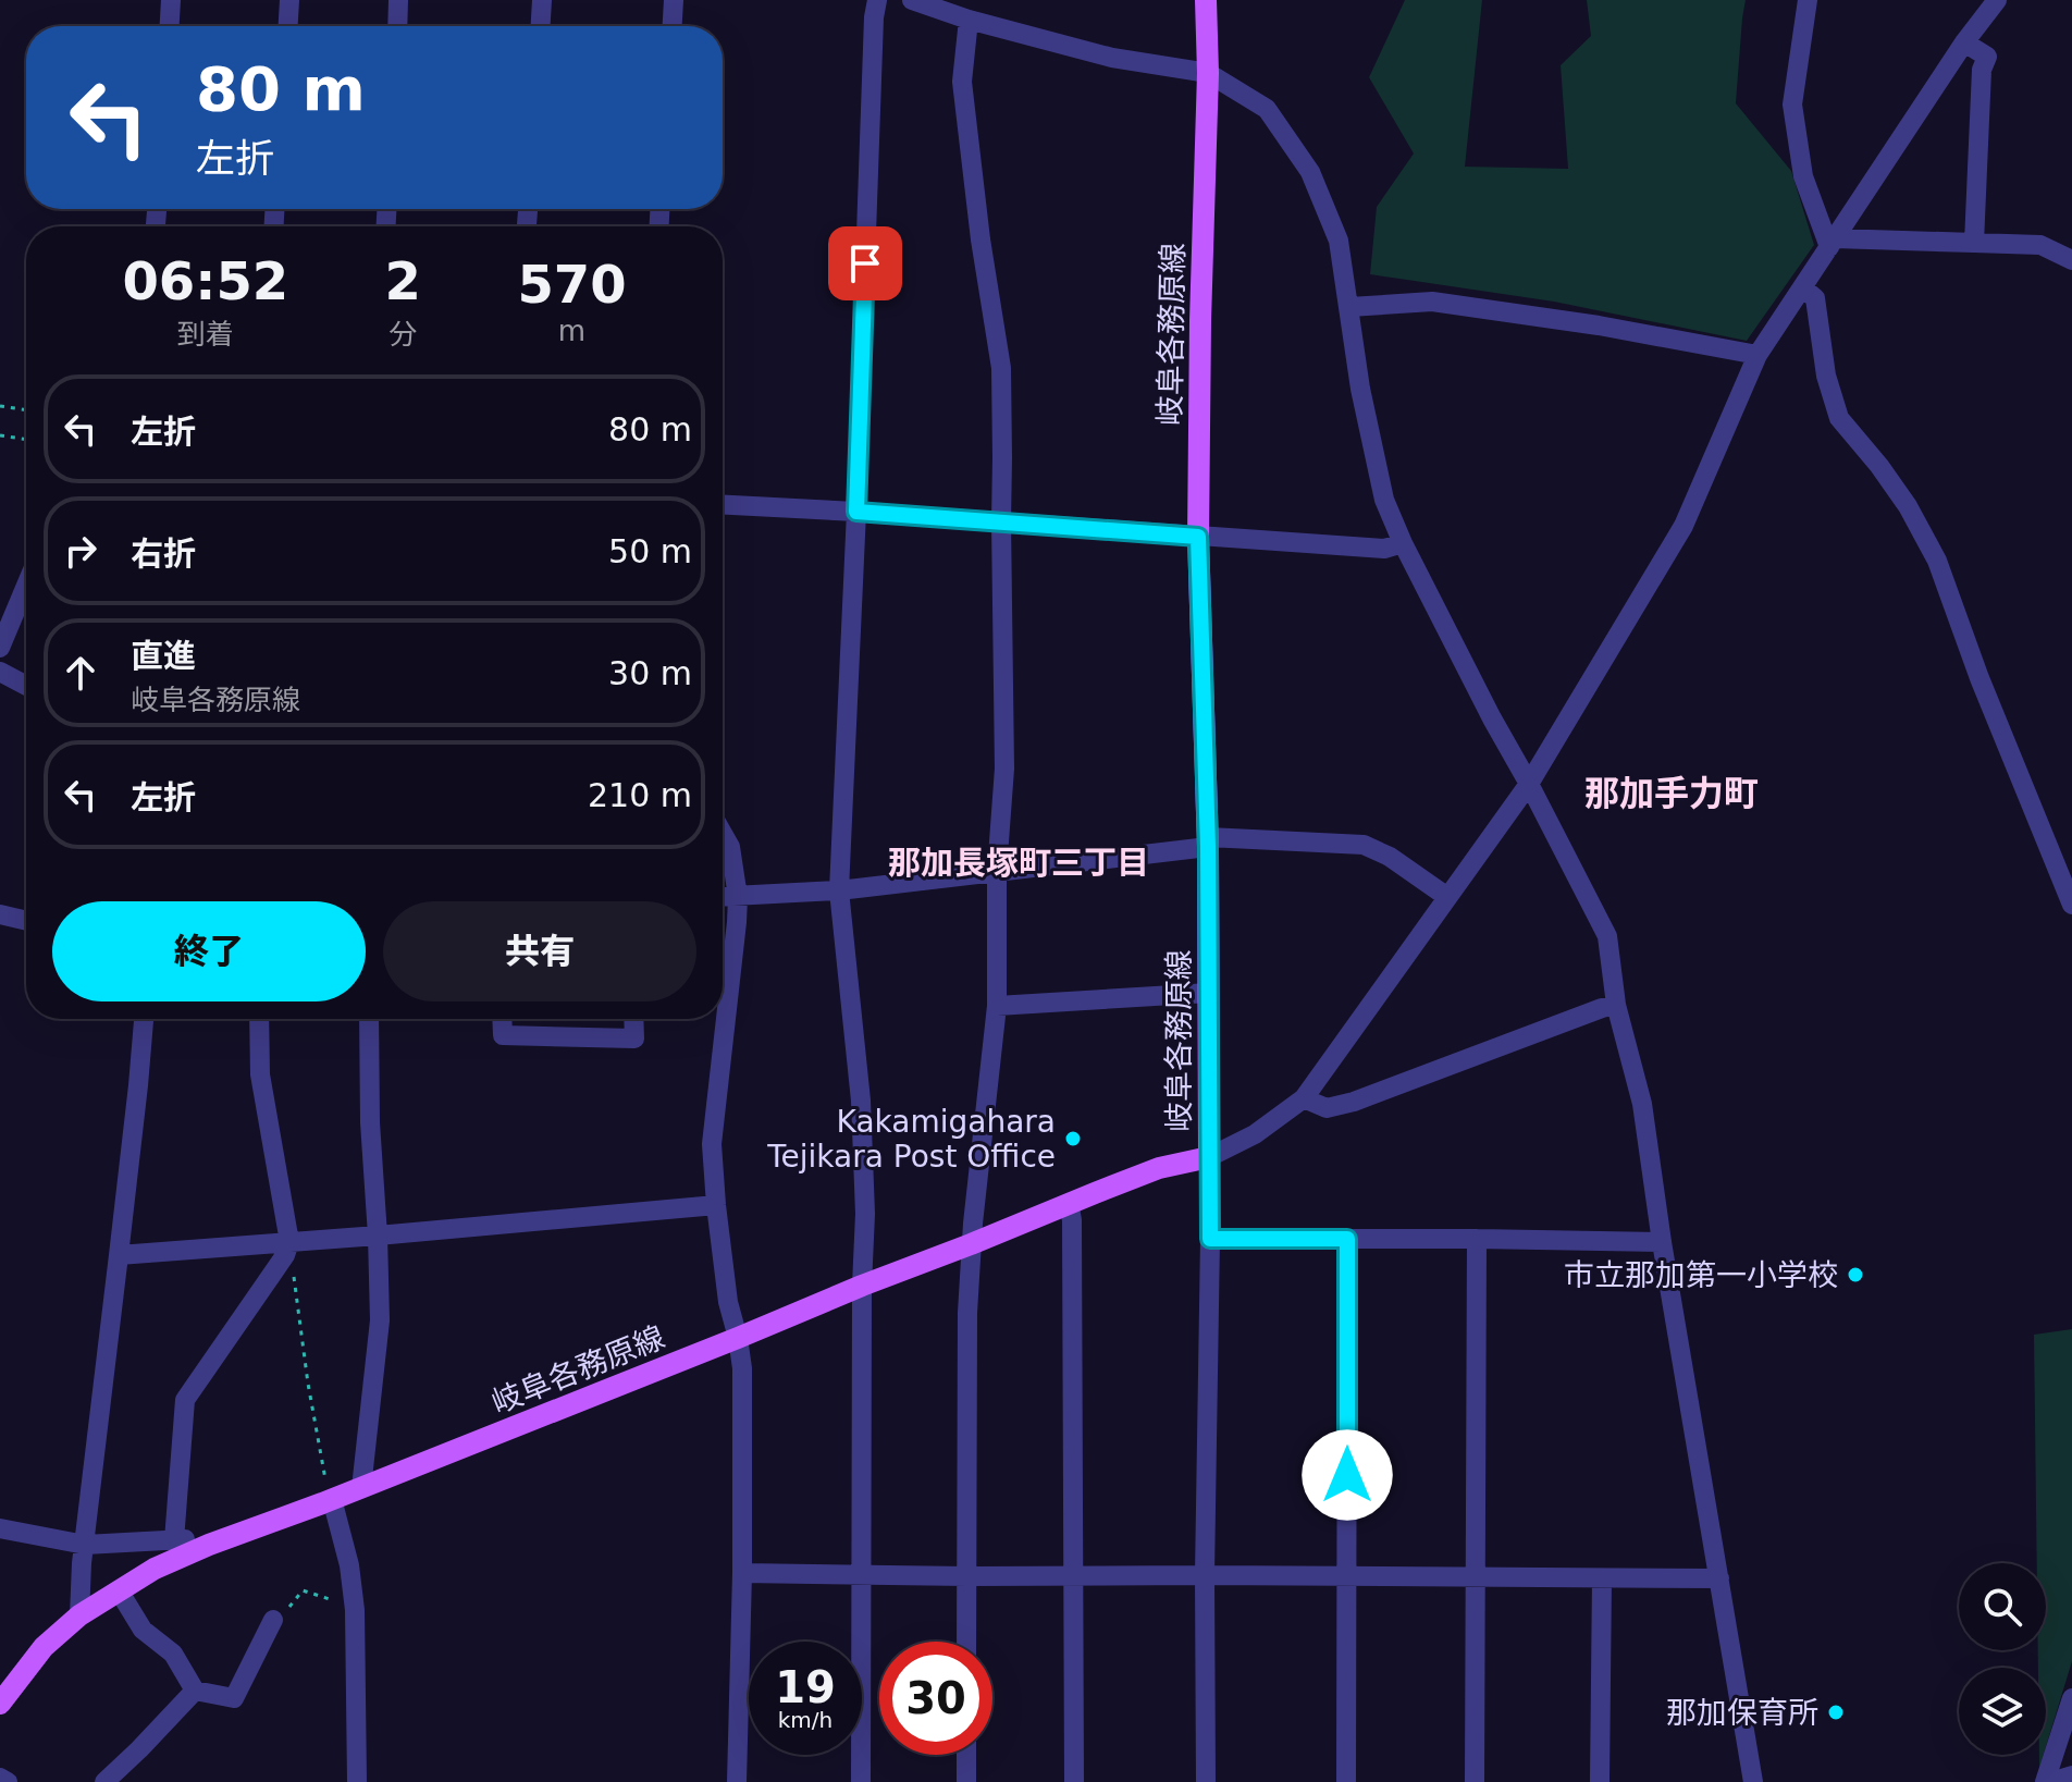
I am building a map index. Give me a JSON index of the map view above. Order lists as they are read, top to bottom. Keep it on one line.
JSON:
{"streets":{"main road":["岐阜各務原線"]},"districts":["那加手力町","那加長塚町三丁目"],"places":["Kakamigahara Tejikara Post Office","市立那加第一小学校","那加保育所"],"page":{"turn":["80 m","左折"],"eta":["06:52","到着","2","分","570","m"],"list":[{"name":"左折","value":"80 m"},{"name":"右折","value":"50 m"},{"name":"直進","note":"岐阜各務原線","value":"30 m"},{"name":"左折","value":"210 m"}],"buttons":["終了","共有"],"speed":"19 km/h","limit":"30"}}
